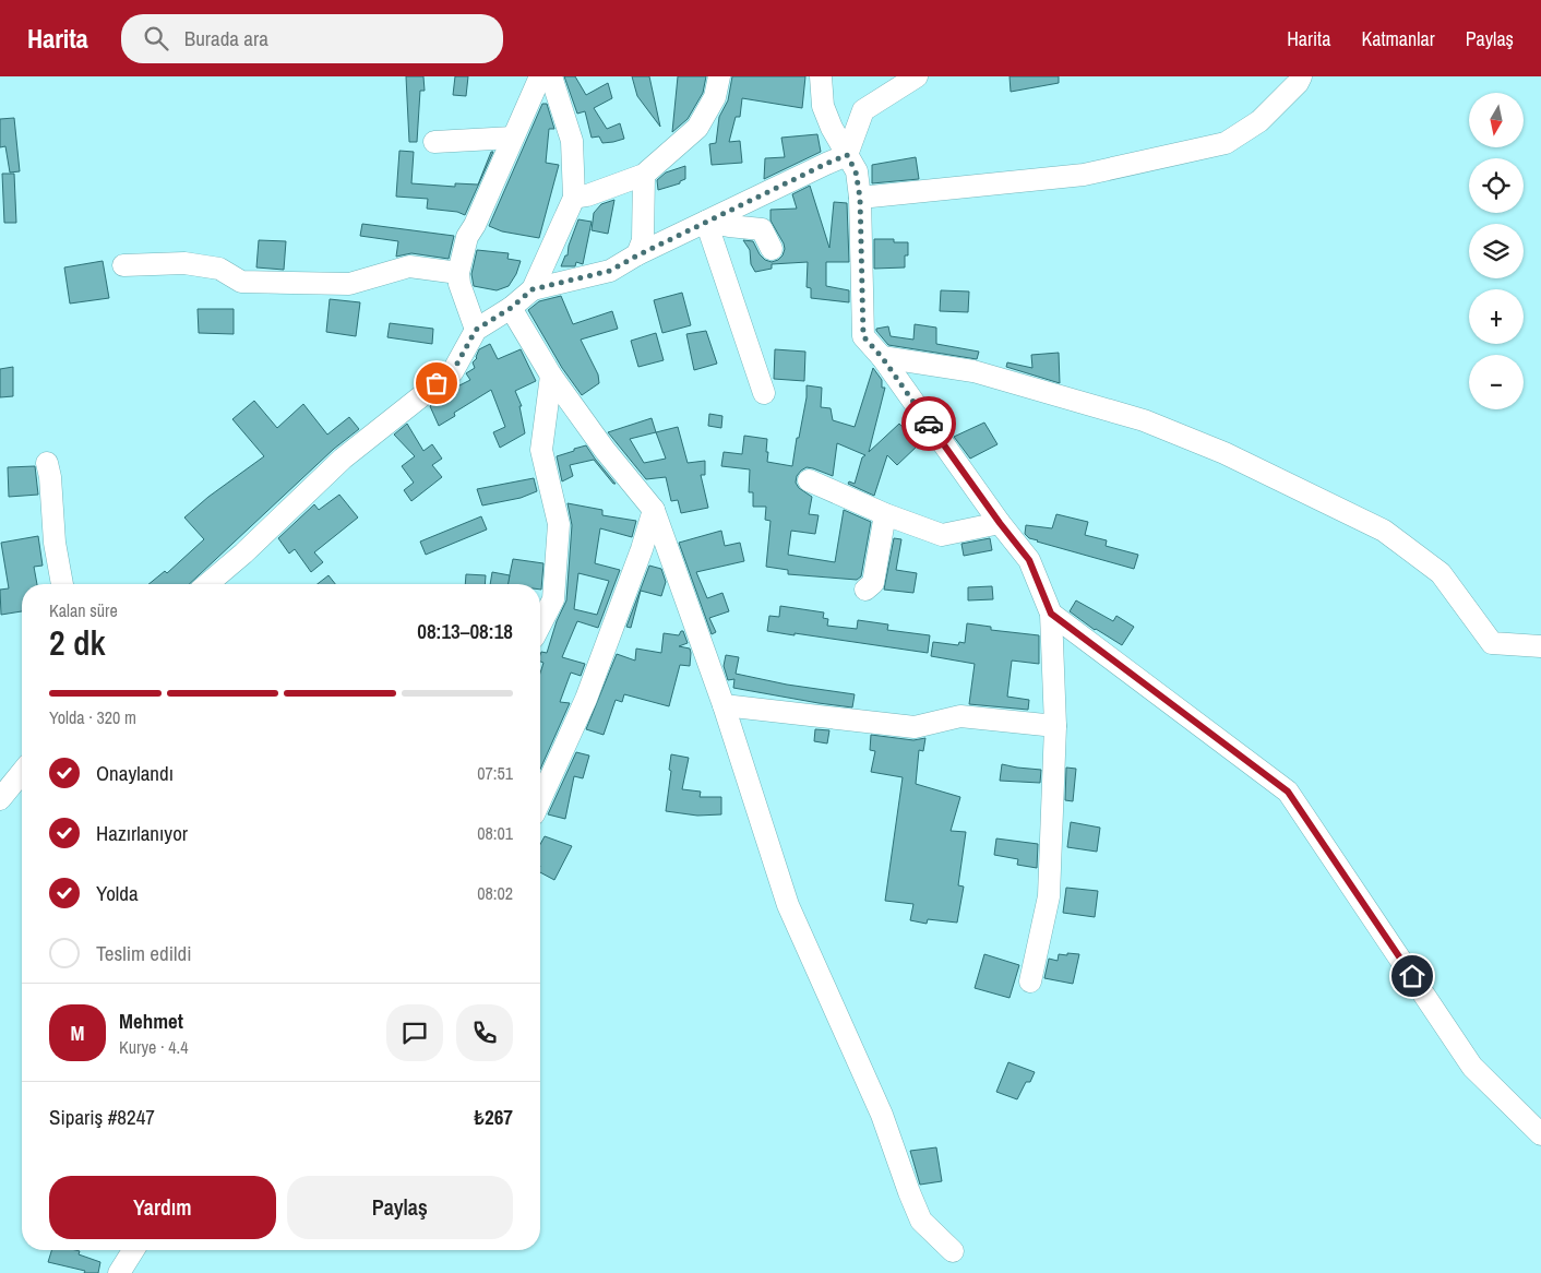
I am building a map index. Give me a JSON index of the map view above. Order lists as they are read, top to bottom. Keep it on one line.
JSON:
{"north":"bottom","page":{"header":"Harita","search":"Burada ara","nav":["Harita","Katmanlar","Paylaş"],"map_buttons":["+","−"],"heading":["2 dk","Kalan süre","08:13–08:18"],"panel":["Mehmet","Kurye · 4.4","Sipariş #8247","₺267"],"bar":"Yolda · 320 m","list":[["Onaylandı","07:51"],["Hazırlanıyor","08:01"],["Yolda","08:02"],"Teslim edildi"],"round":"M","buttons":["Yardım","Paylaş"]}}
